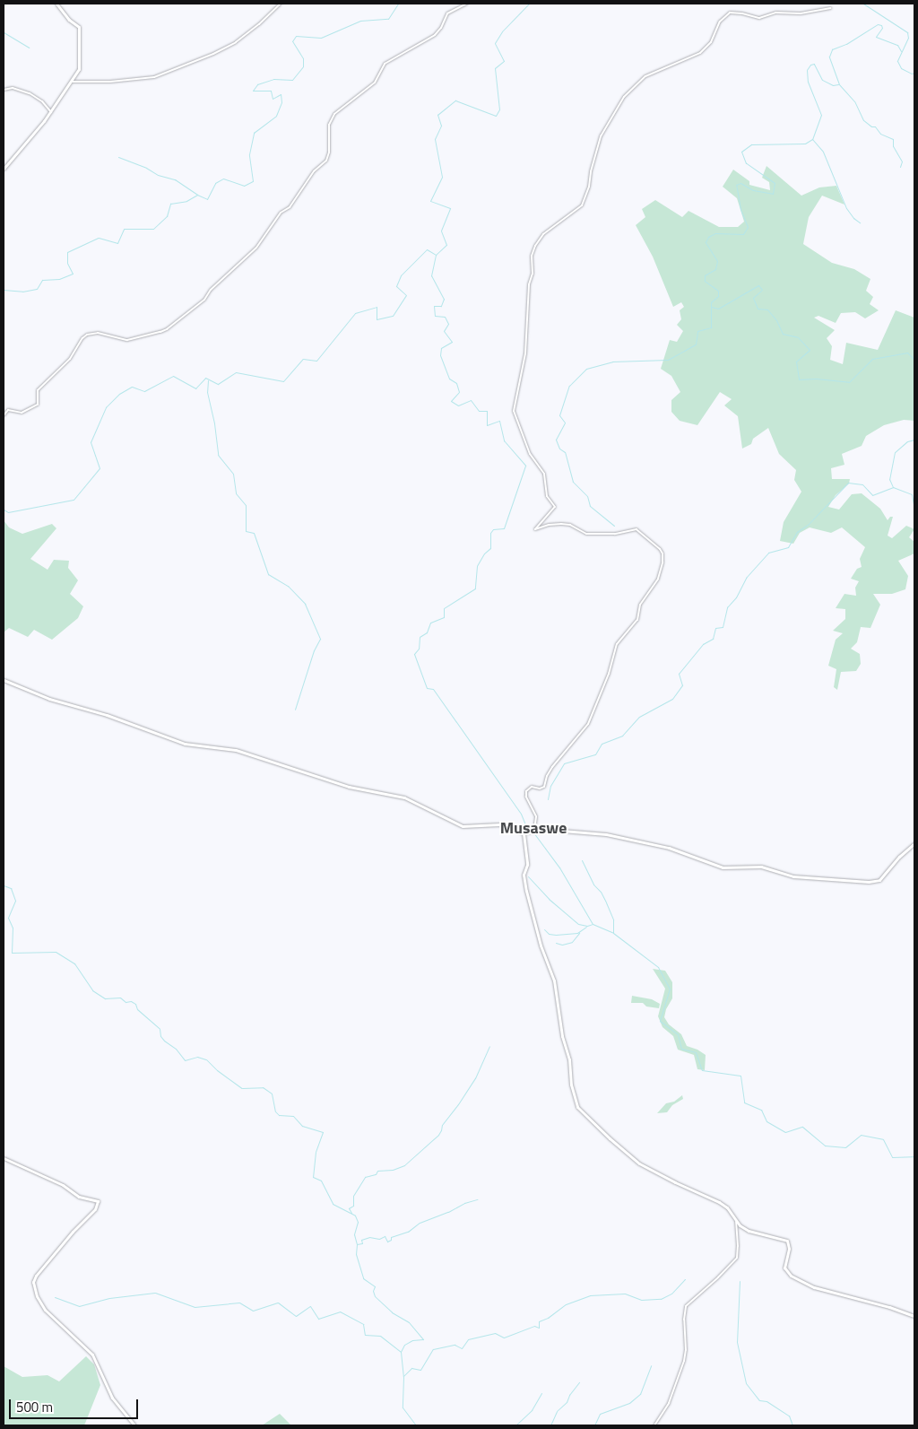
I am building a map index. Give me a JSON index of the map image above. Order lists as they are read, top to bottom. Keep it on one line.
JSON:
{"districts":["Musaswe"],"scale_bar":"500 m"}
